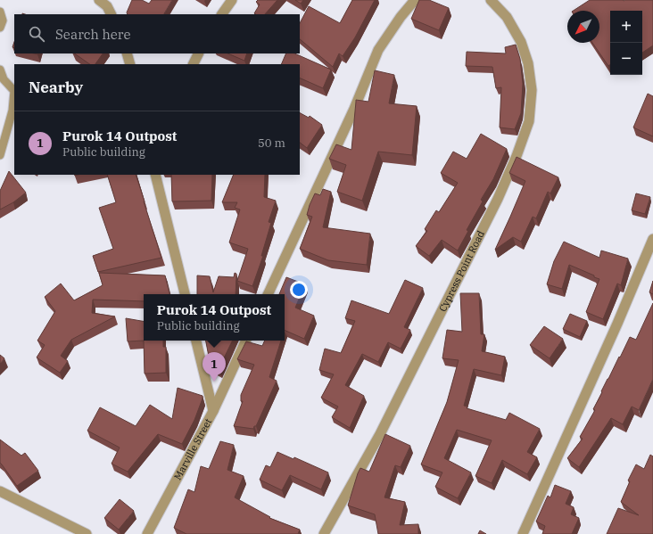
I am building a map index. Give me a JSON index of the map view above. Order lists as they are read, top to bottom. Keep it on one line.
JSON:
{"streets":{"street":["Cypress Point Road","Marville Street"]},"north":"bottom left","page":{"map_buttons":["+","−"],"search":"Search here","heading":"Nearby","list":[{"mark":"1","name":"Purok 14 Outpost","note":"Public building","value":"50 m"}],"popup":["Purok 14 Outpost","Public building"],"pins":"1"}}
